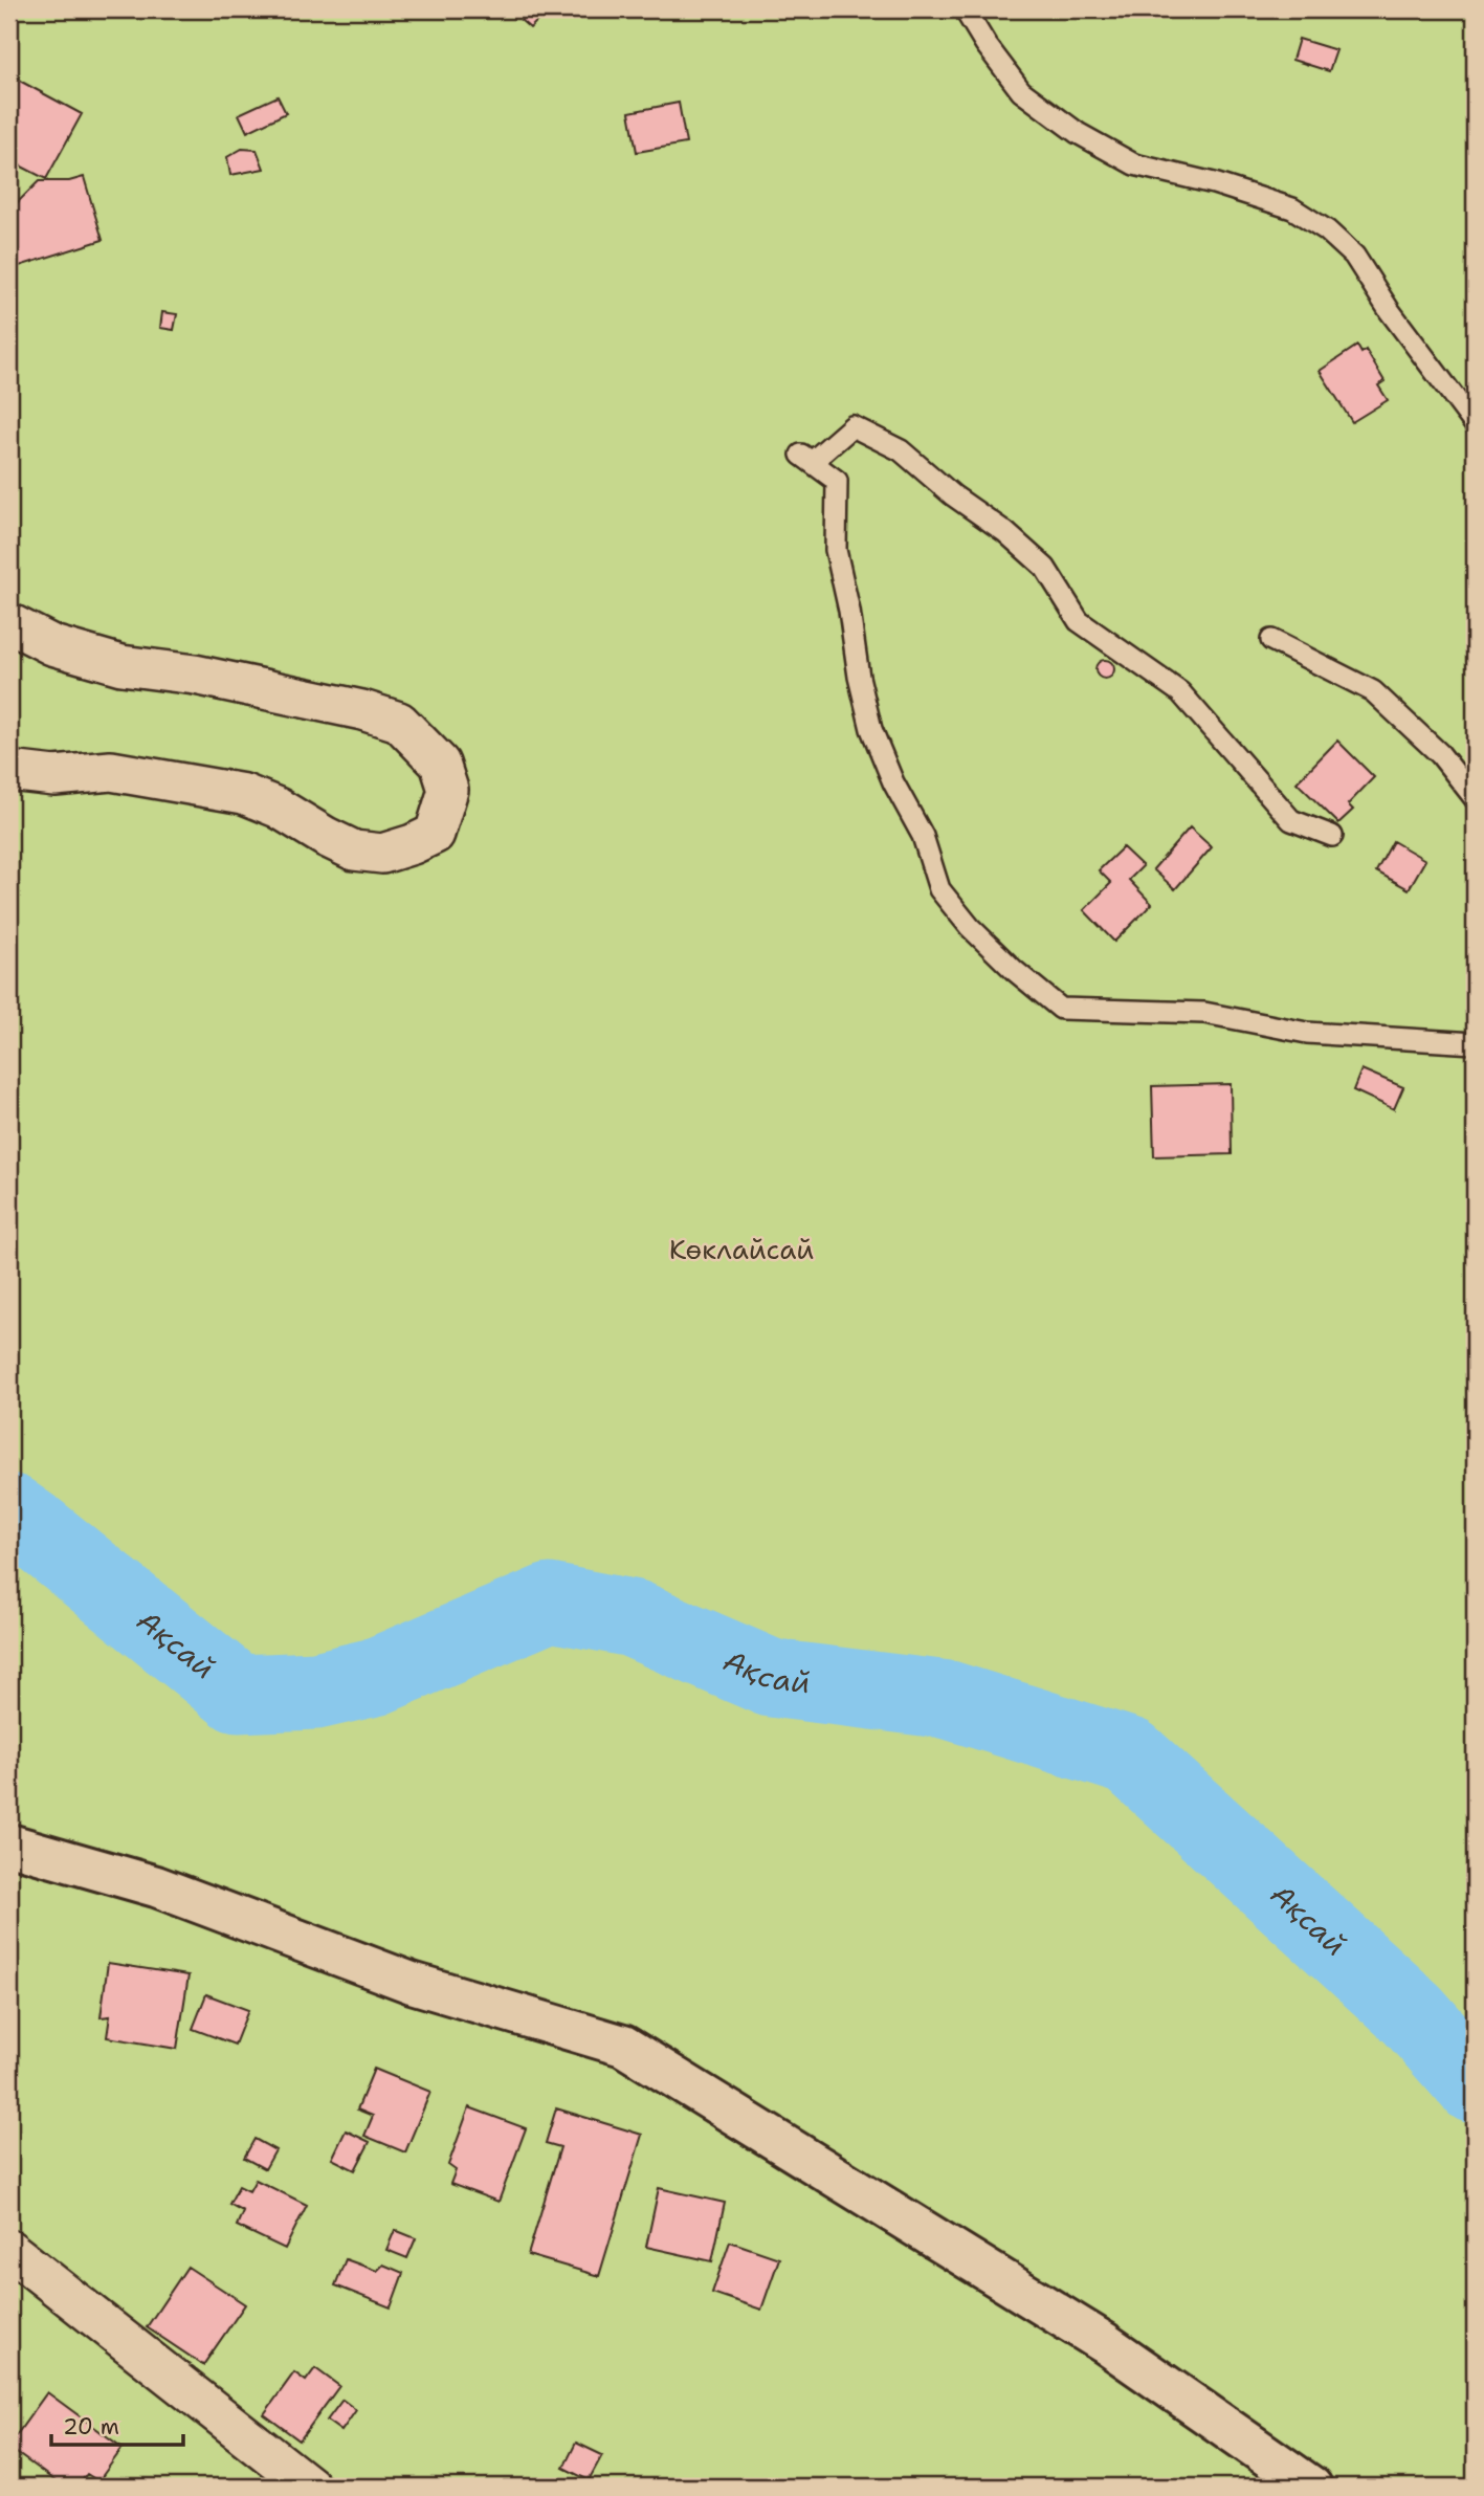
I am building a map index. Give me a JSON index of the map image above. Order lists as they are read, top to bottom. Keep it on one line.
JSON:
{"water":["Ақсай"],"parks":["Көклайсай"],"scale_bar":"20 m"}
